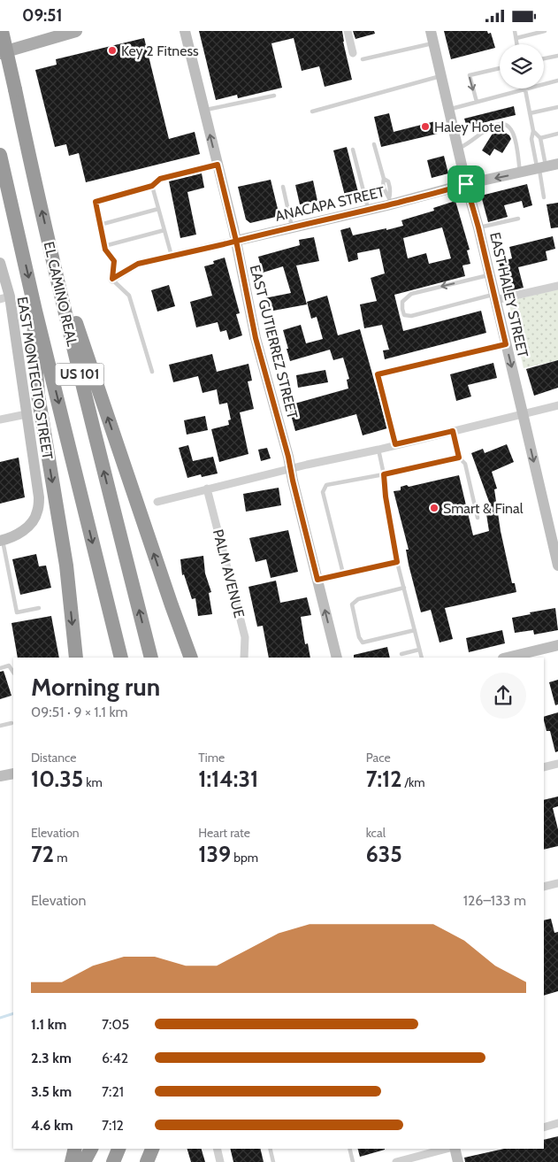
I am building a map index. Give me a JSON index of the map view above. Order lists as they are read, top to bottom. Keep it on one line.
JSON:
{"streets":{"highway":["EL CAMINO REAL","US 101"],"main road":["ANACAPA STREET","EAST HALEY STREET","EAST GUTIERREZ STREET","EAST MONTECITO STREET"],"street":["PALM AVENUE"]},"crossings":[["ANACAPA STREET","EAST HALEY STREET"],["ANACAPA STREET","EAST GUTIERREZ STREET"]],"one_way":["EAST HALEY STREET"],"places":["Key 2 Fitness","Haley Hotel","Smart & Final"],"page":{"status":"09:51","heading":["Morning run","09:51 · 9 × 1.1 km"],"stats":[["Distance","10.35 km"],["Time","1:14:31"],["Pace","7:12 /km"],["Elevation","72 m"],["Heart rate","139 bpm"],["kcal","635"]],"chart":["Elevation","126–133 m"],"list":[{"name":"1.1 km","note":"7:05"},{"name":"2.3 km","note":"6:42"},{"name":"3.5 km","note":"7:21"},{"name":"4.6 km","note":"7:12"}]}}
